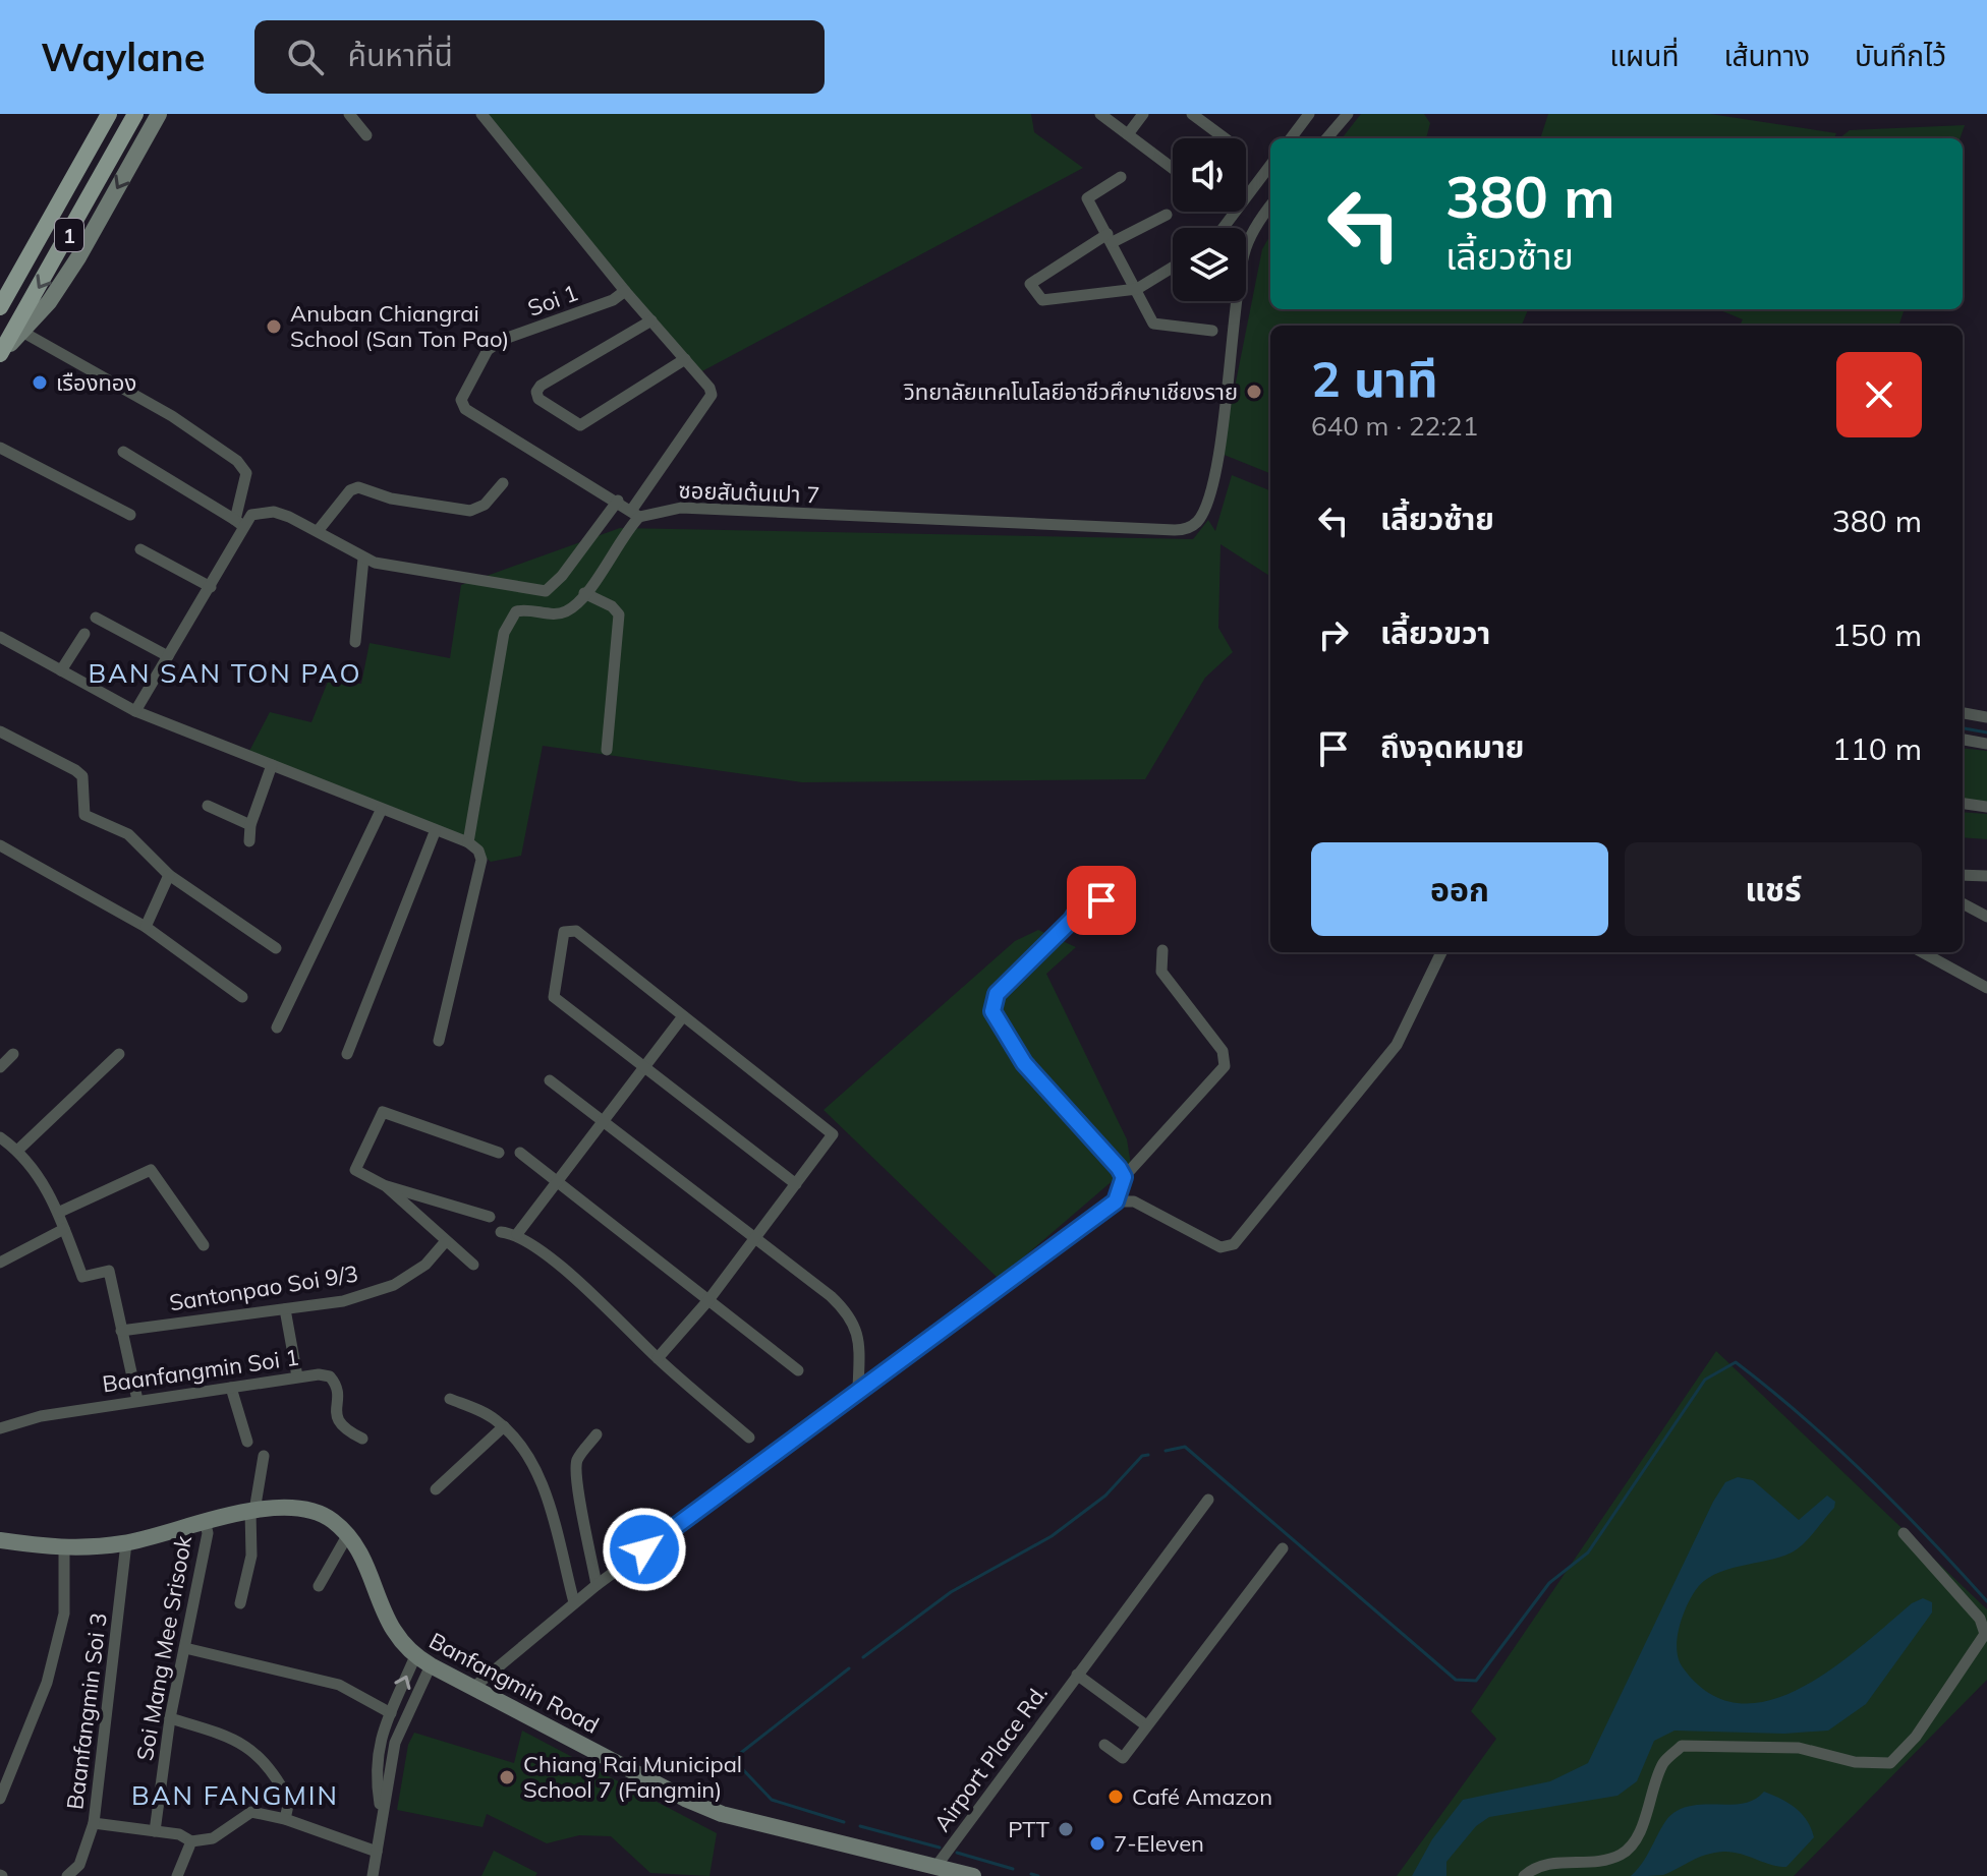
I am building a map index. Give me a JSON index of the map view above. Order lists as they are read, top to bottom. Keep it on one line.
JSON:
{"streets":{"main road":["1"],"street":["Soi 1","ซอยสันต้นเปา 7","Santonpao Soi 9/3","Baanfangmin Soi 1","Soi Mang Mee Srisook","Banfangmin Road","Baanfangmin Soi 3","Airport Place Rd."]},"crossings":[["Soi 1","ซอยสันต้นเปา 7"],["Soi Mang Mee Srisook","Banfangmin Road"],["Banfangmin Road","Baanfangmin Soi 3"],["Banfangmin Road","Airport Place Rd."]],"districts":["BAN SAN TON PAO","BAN FANGMIN"],"places":["Anuban Chiangrai School (San Ton Pao)","เรืองทอง","วิทยาลัยเทคโนโลยีอาชีวศึกษาเชียงราย","Chiang Rai Municipal School 7 (Fangmin)","Café Amazon","PTT","7-Eleven"],"page":{"header":"Waylane","search":"ค้นหาที่นี่","nav":["แผนที่","เส้นทาง","บันทึกไว้"],"turn":["380 m","เลี้ยวซ้าย"],"heading":["2 นาที","640 m · 22:21"],"list":[{"name":"เลี้ยวซ้าย","value":"380 m"},{"name":"เลี้ยวขวา","value":"150 m"},{"name":"ถึงจุดหมาย","value":"110 m"}],"buttons":["ออก","แชร์"]}}
